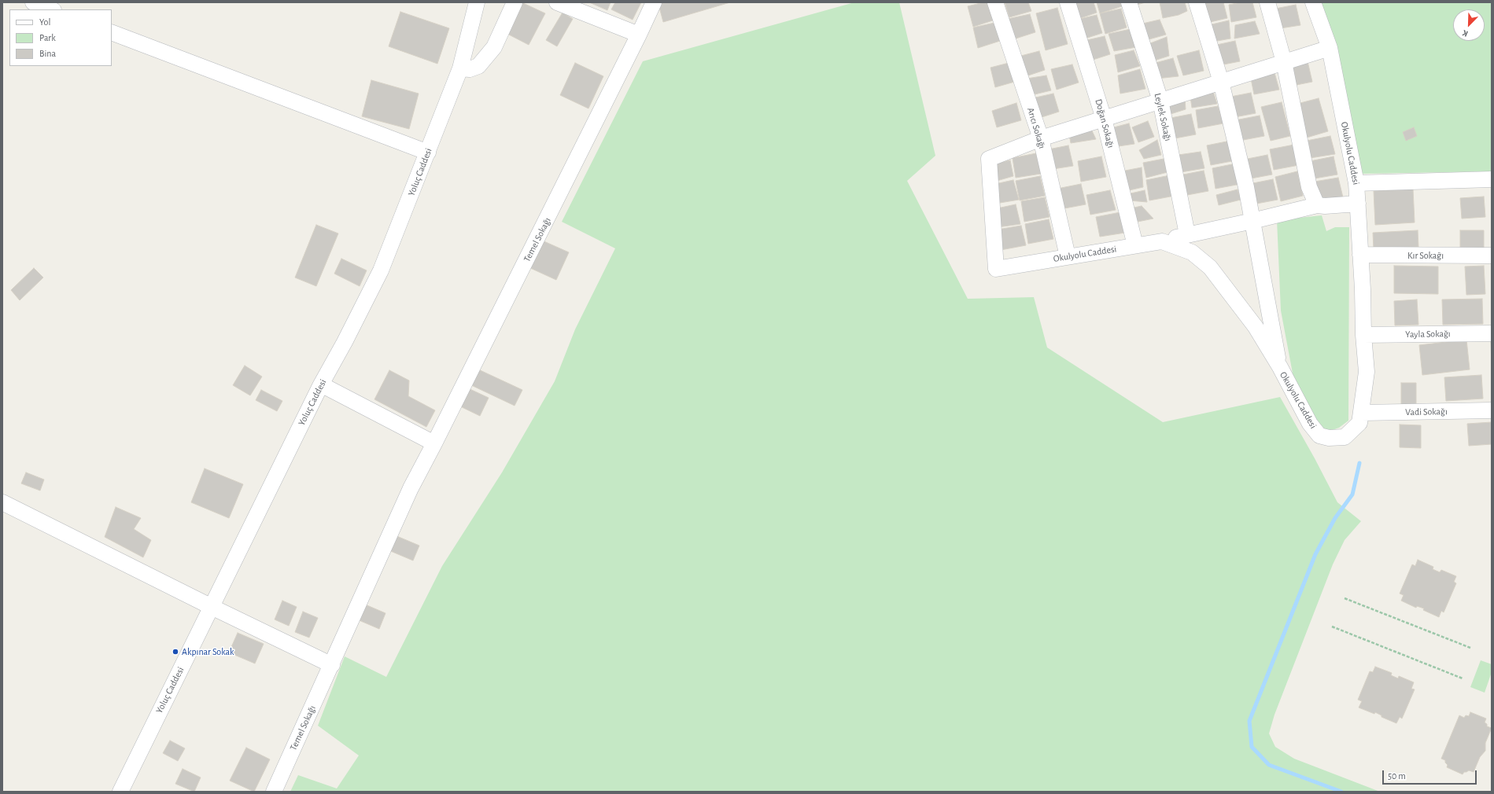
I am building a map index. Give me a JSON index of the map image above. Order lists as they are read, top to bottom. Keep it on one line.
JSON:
{"streets":{"street":["Leylek Sokağı","Doğan Sokağı","Arıcı Sokağı","Okulyolu Caddesi","Yoluç Caddesi","Temel Sokağı","Kır Sokağı","Yayla Sokağı","Vadi Sokağı"]},"crossings":[["Doğan Sokağı","Okulyolu Caddesi"],["Arıcı Sokağı","Okulyolu Caddesi"],["Okulyolu Caddesi","Kır Sokağı"],["Okulyolu Caddesi","Yayla Sokağı"],["Okulyolu Caddesi","Vadi Sokağı"]],"places":["Akpınar Sokak"],"legend":["Yol","Park","Bina"],"scale_bar":"50 m","north":"bottom left"}
